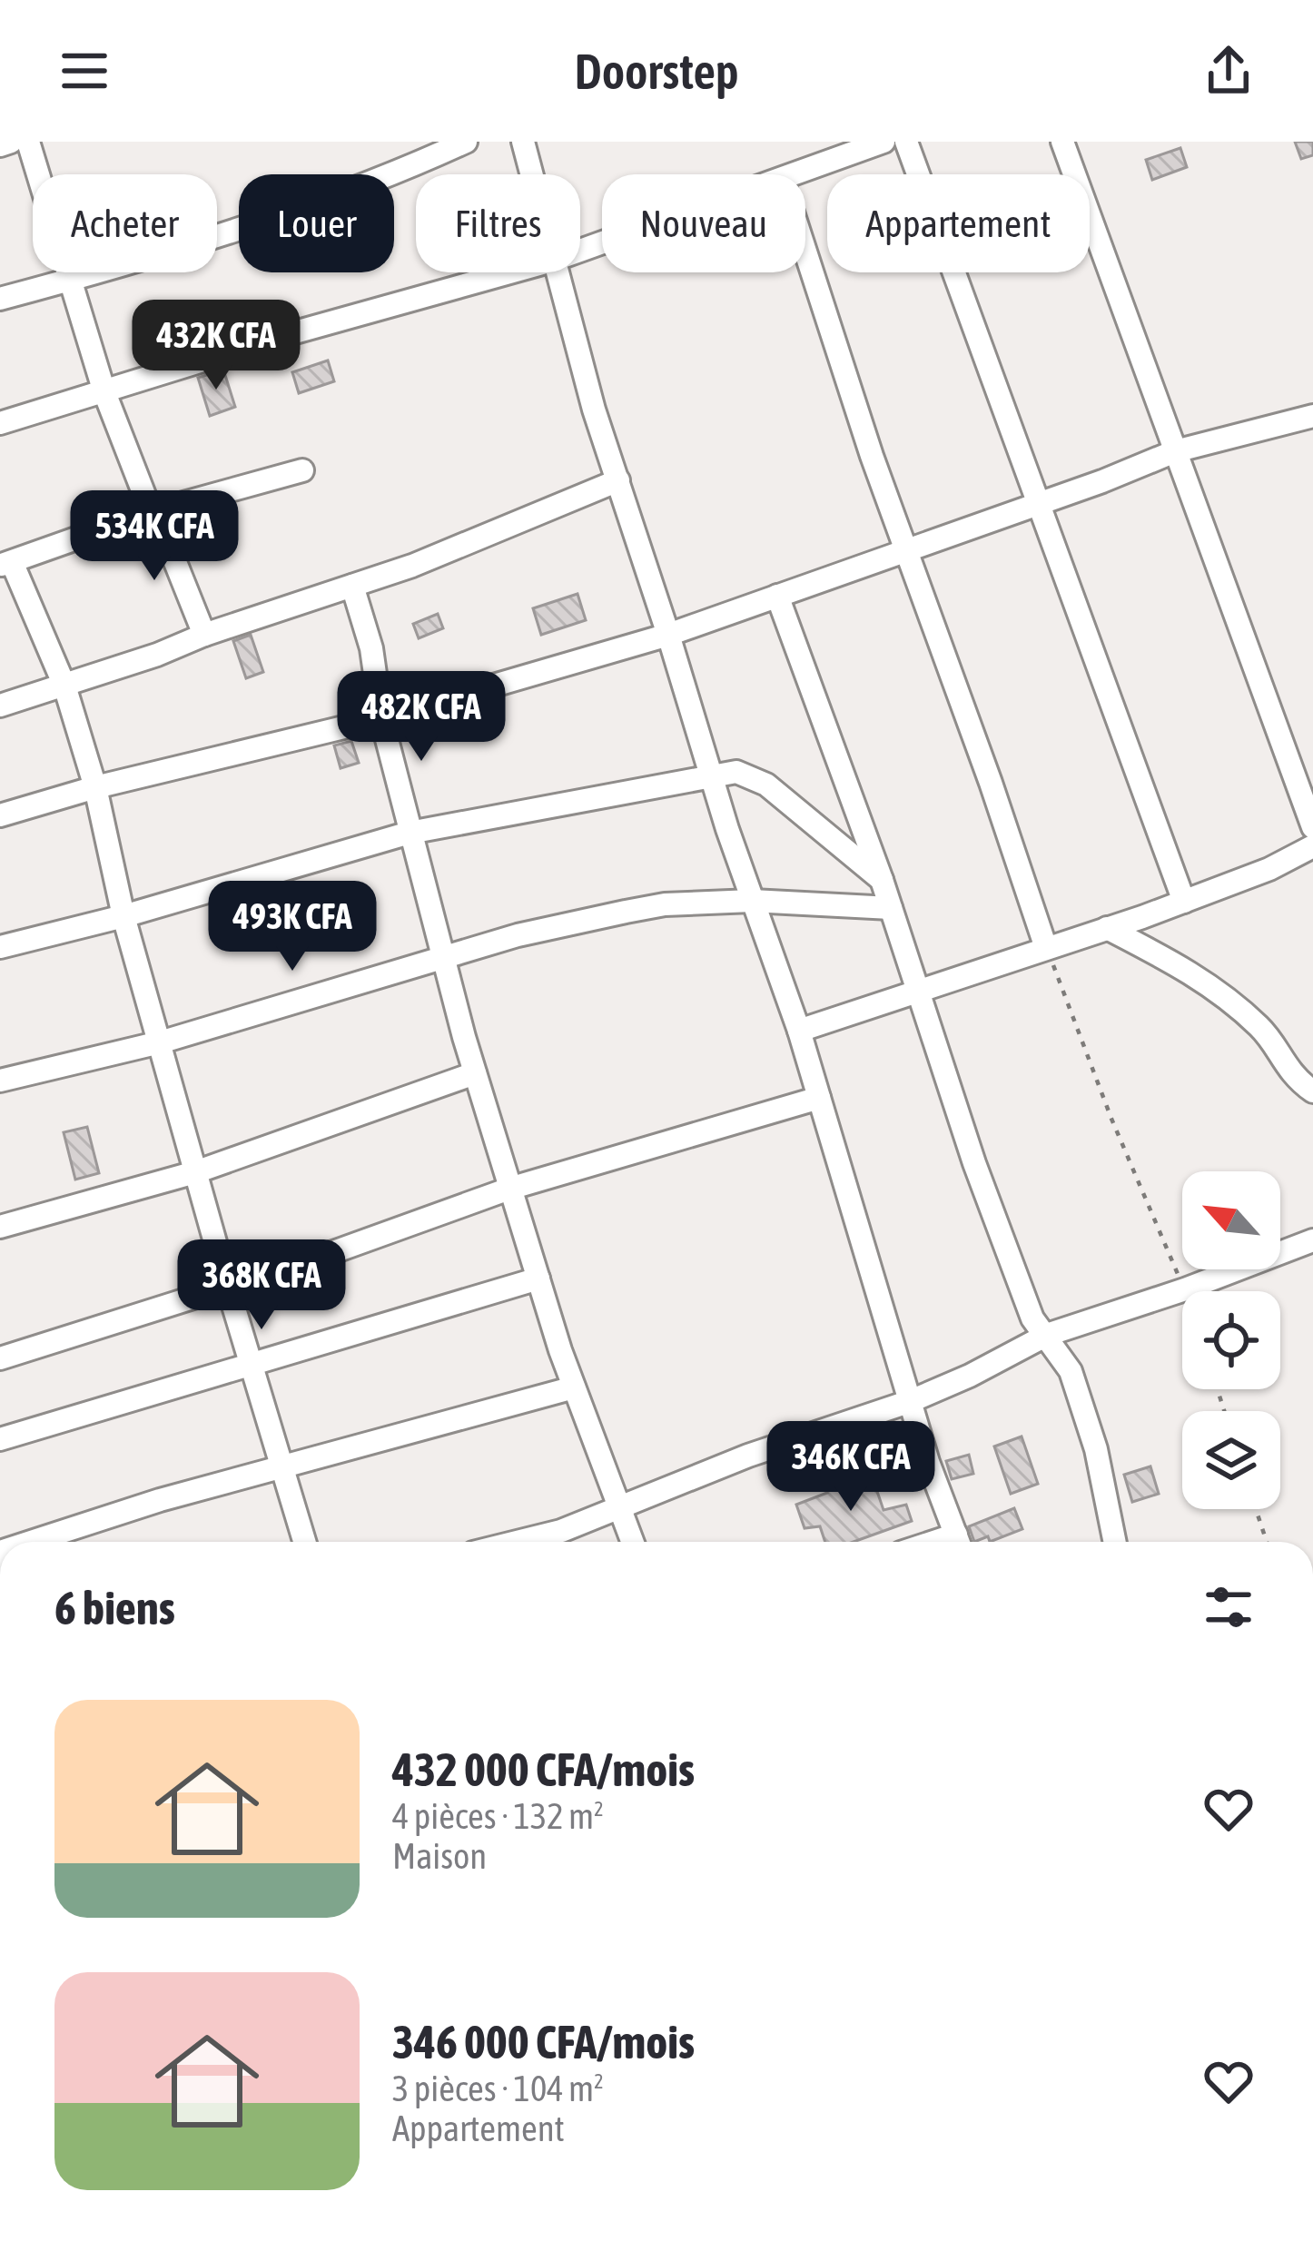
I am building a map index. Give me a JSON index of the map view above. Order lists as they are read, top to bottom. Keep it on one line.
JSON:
{"north":"top left","page":{"header":"Doorstep","chip":["Acheter","Louer","Filtres","Nouveau","Appartement"],"price":["432K CFA","534K CFA","482K CFA","493K CFA","368K CFA","346K CFA"],"heading":"6 biens","list":[{"name":"432 000 CFA/mois","note":"4 pièces · 132 m² · Maison"},{"name":"346 000 CFA/mois","note":"3 pièces · 104 m² · Appartement"}]}}
